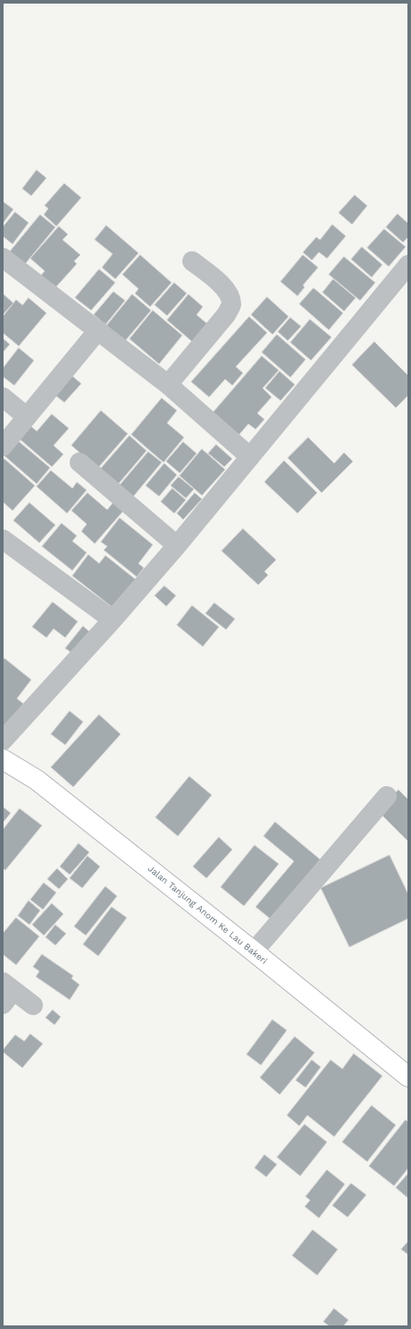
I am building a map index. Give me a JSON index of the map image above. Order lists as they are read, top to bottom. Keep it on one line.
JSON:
{"streets":{"main road":["Jalan Tanjung Anom Ke Lau Bakeri"]}}
